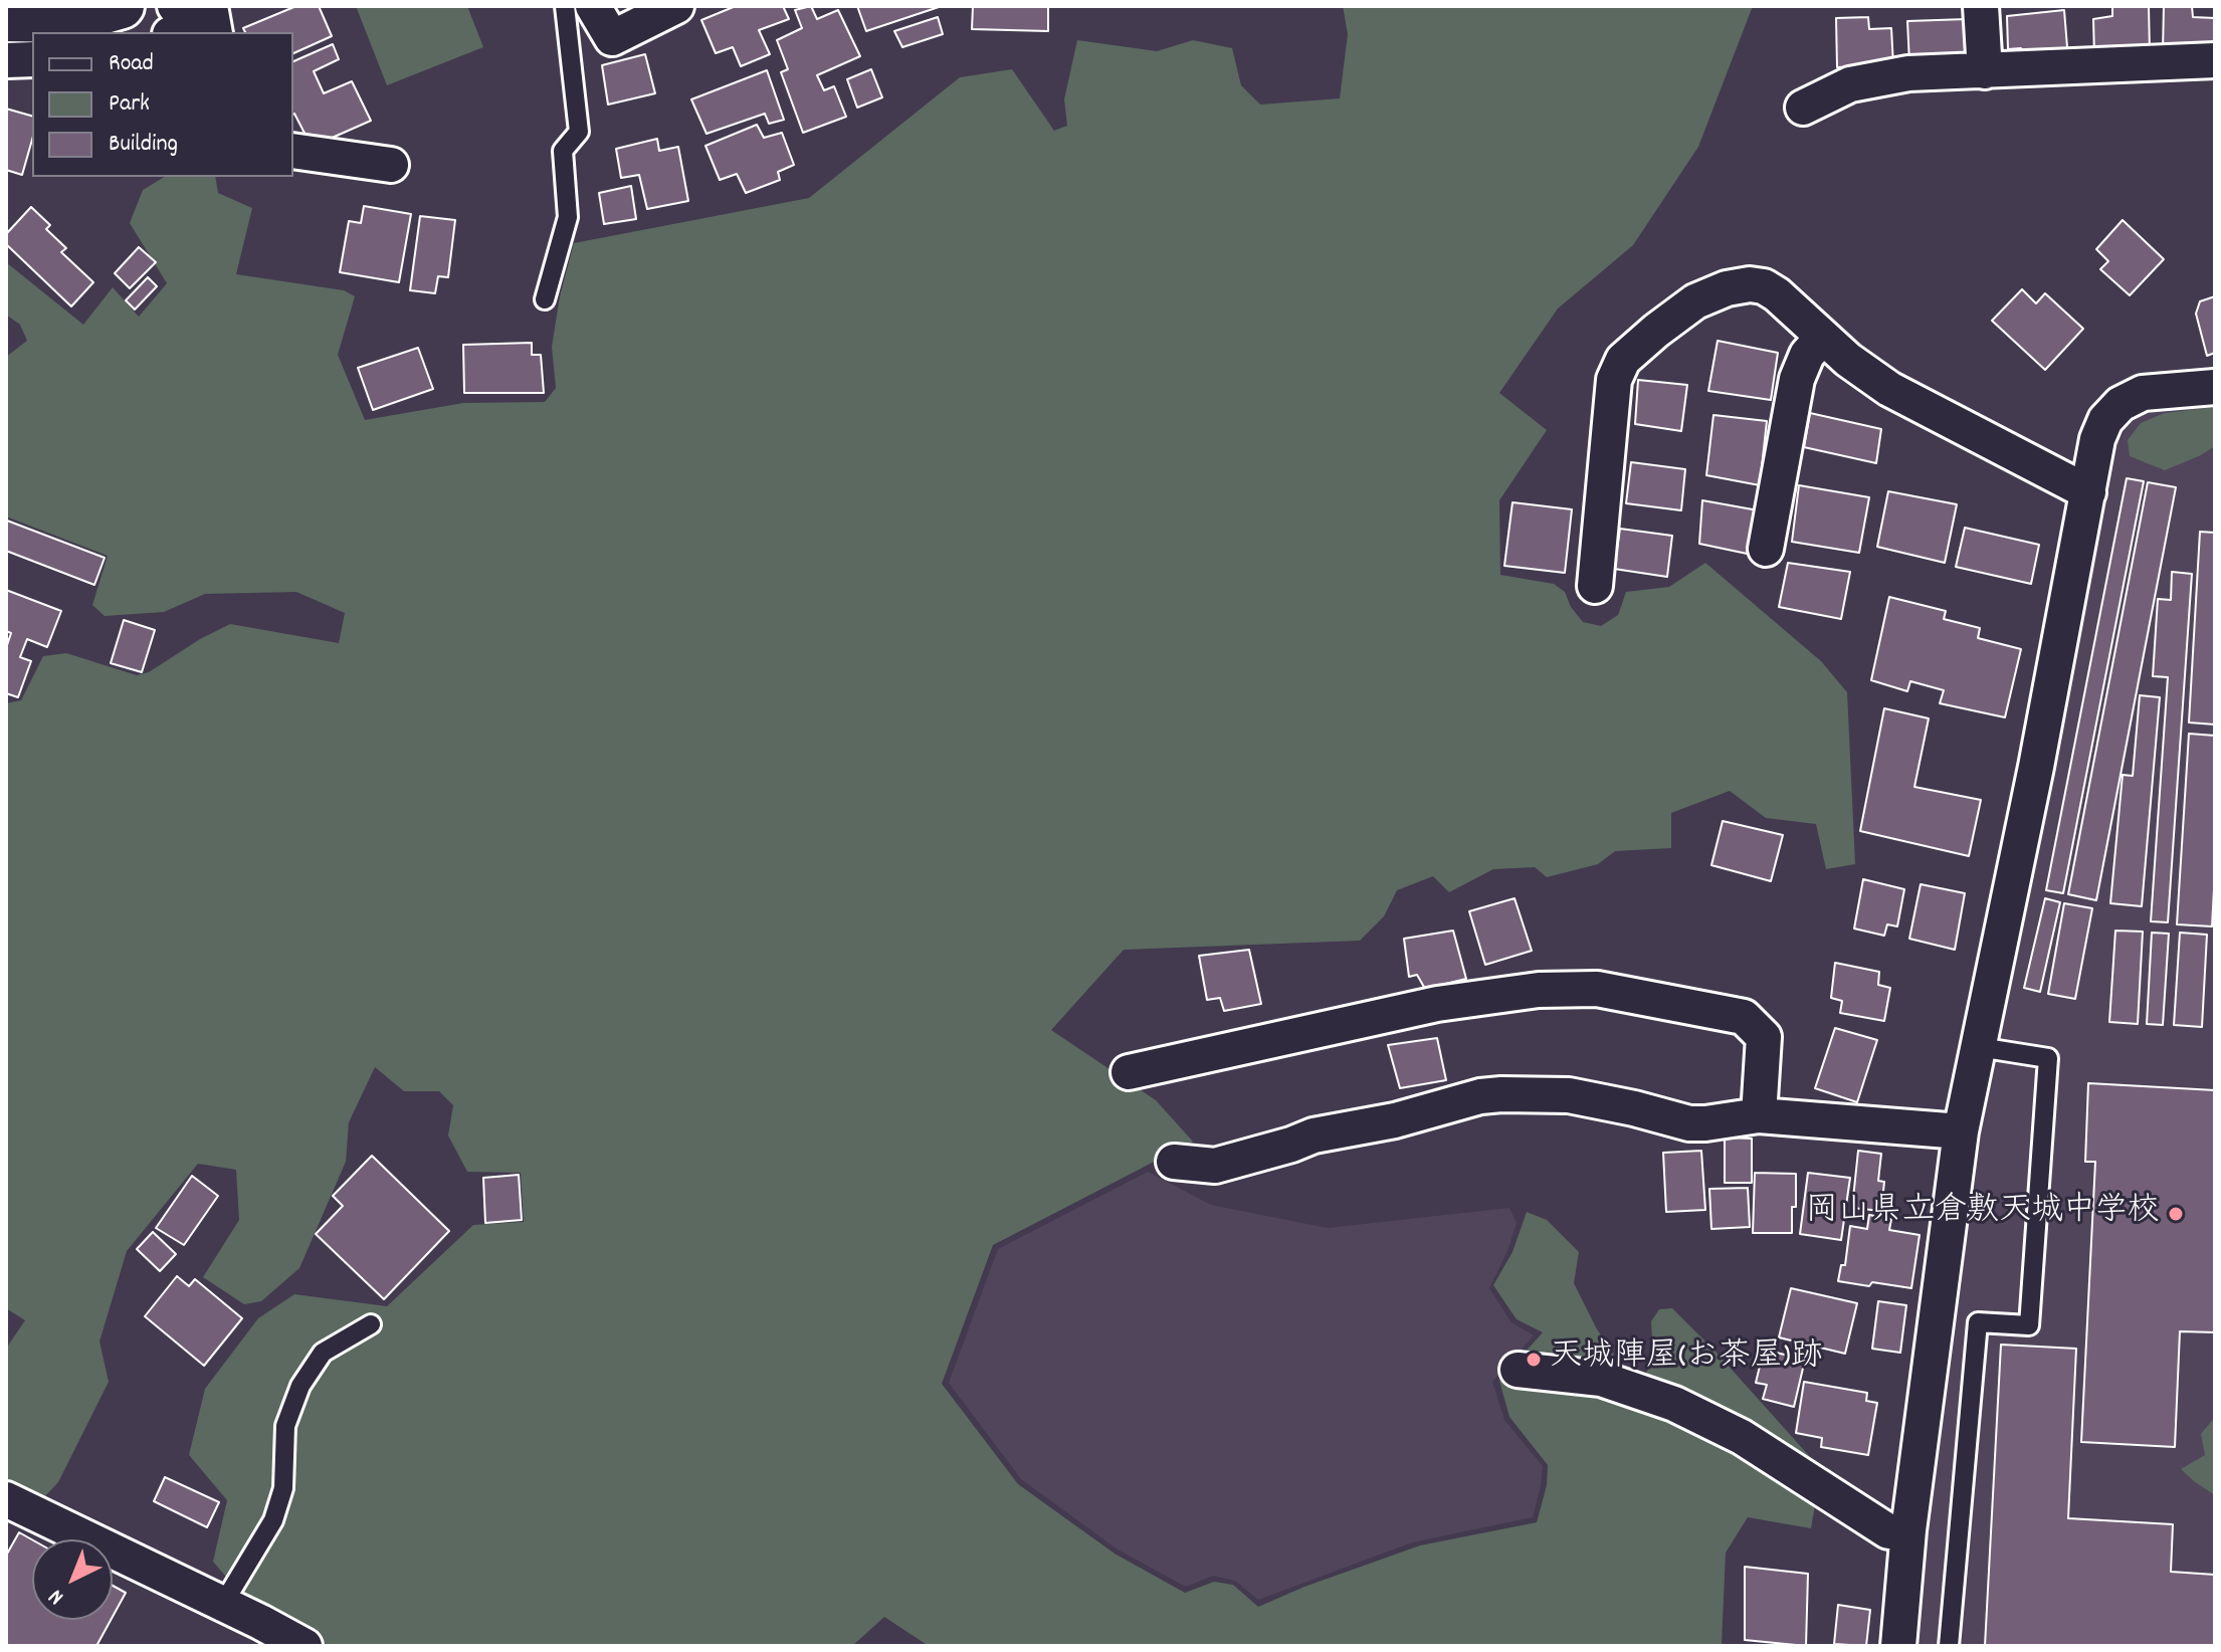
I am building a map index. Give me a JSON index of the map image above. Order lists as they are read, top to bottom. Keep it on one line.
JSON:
{"places":["岡山県立倉敷天城中学校","天城陣屋(お茶屋)跡"],"legend":["Road","Park","Building"],"north":"bottom left"}
